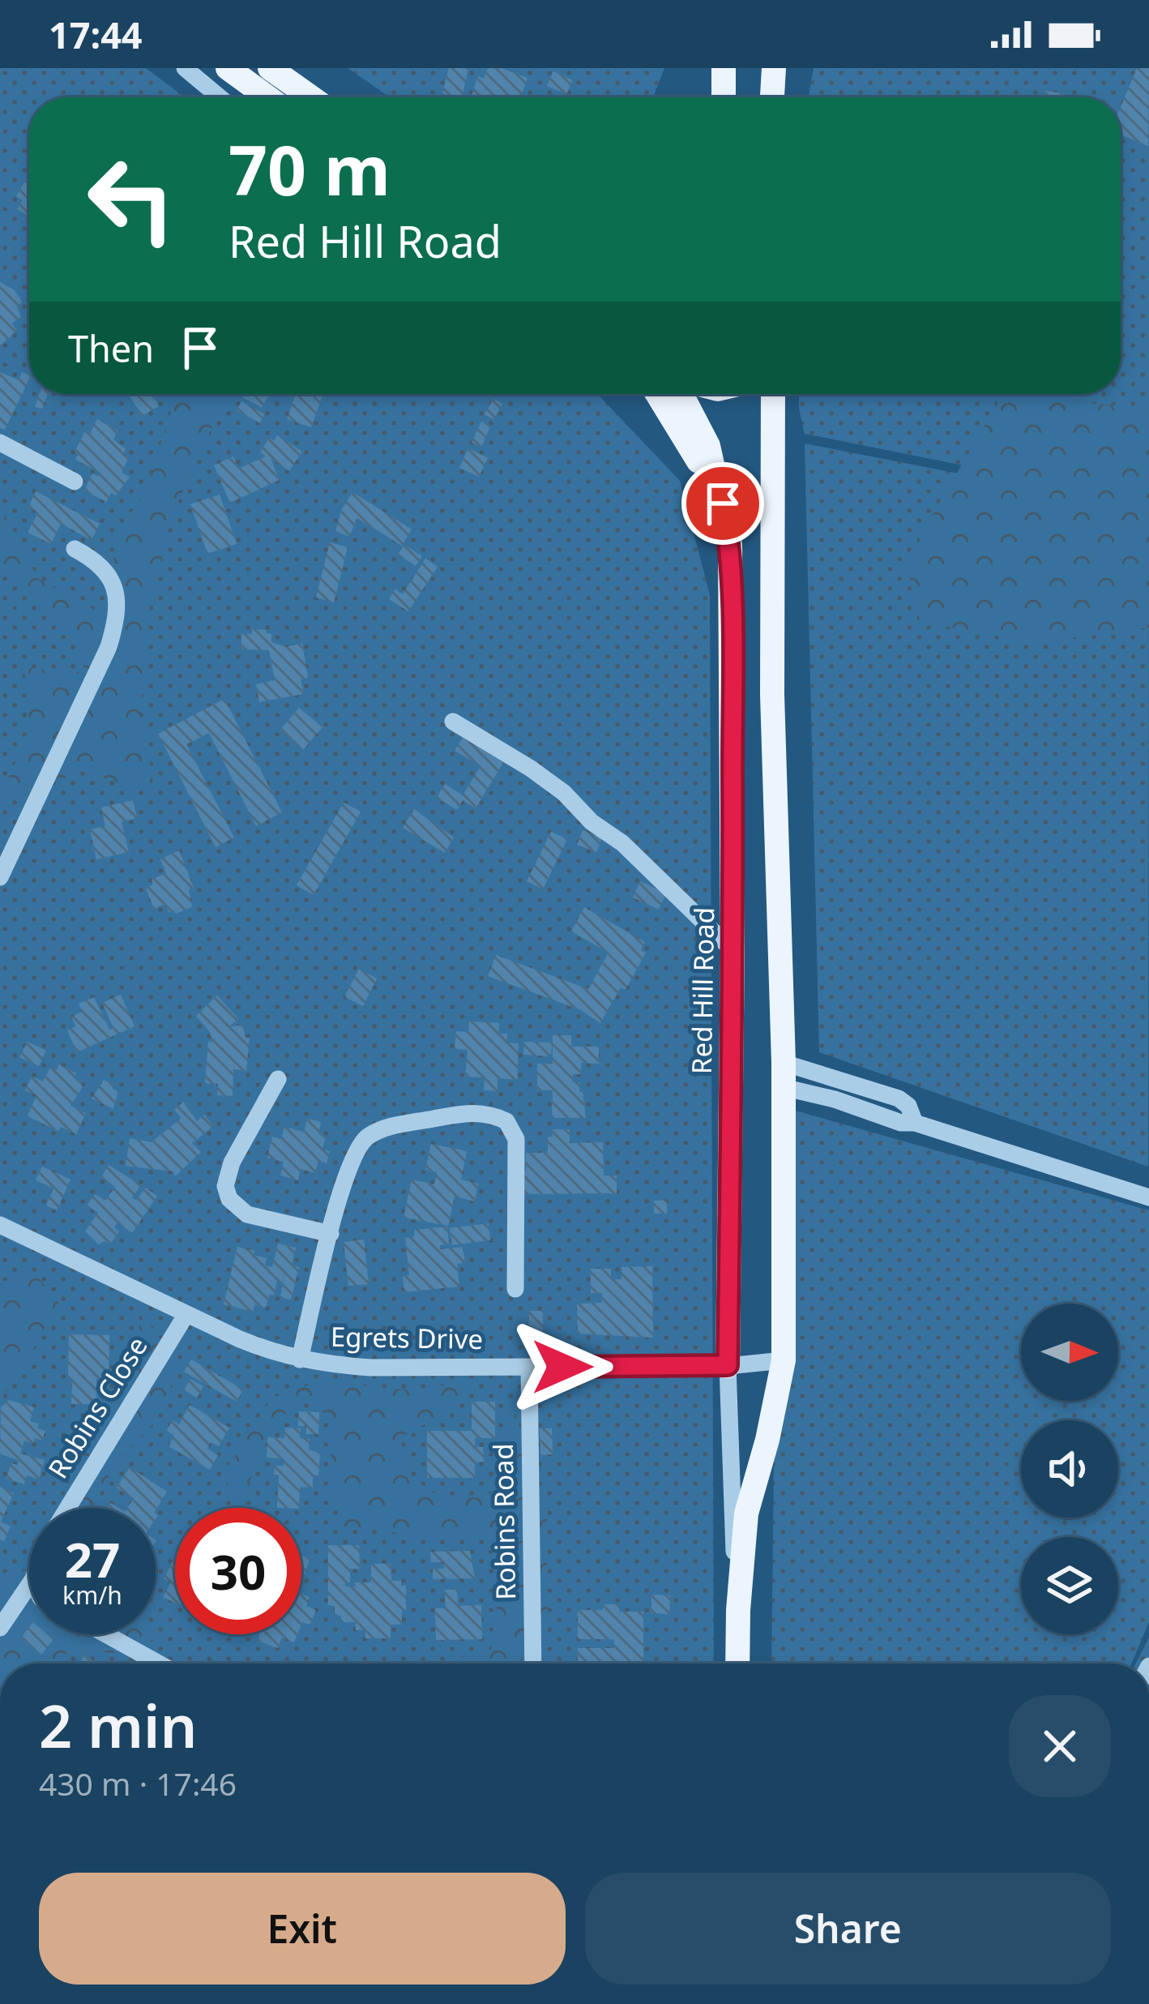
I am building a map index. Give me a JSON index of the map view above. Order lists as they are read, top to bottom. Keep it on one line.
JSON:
{"streets":{"main road":["Red Hill Road"],"street":["Egrets Drive","Robins Close","Robins Road"]},"crossings":[["Red Hill Road","Egrets Drive"],["Egrets Drive","Robins Close"],["Egrets Drive","Robins Road"]],"north":"right","page":{"status":"17:44","turn":["70 m","Red Hill Road"],"then":"Then","speed":"27 km/h","limit":"30","heading":["2 min","430 m · 17:46"],"buttons":["Exit","Share"]}}
